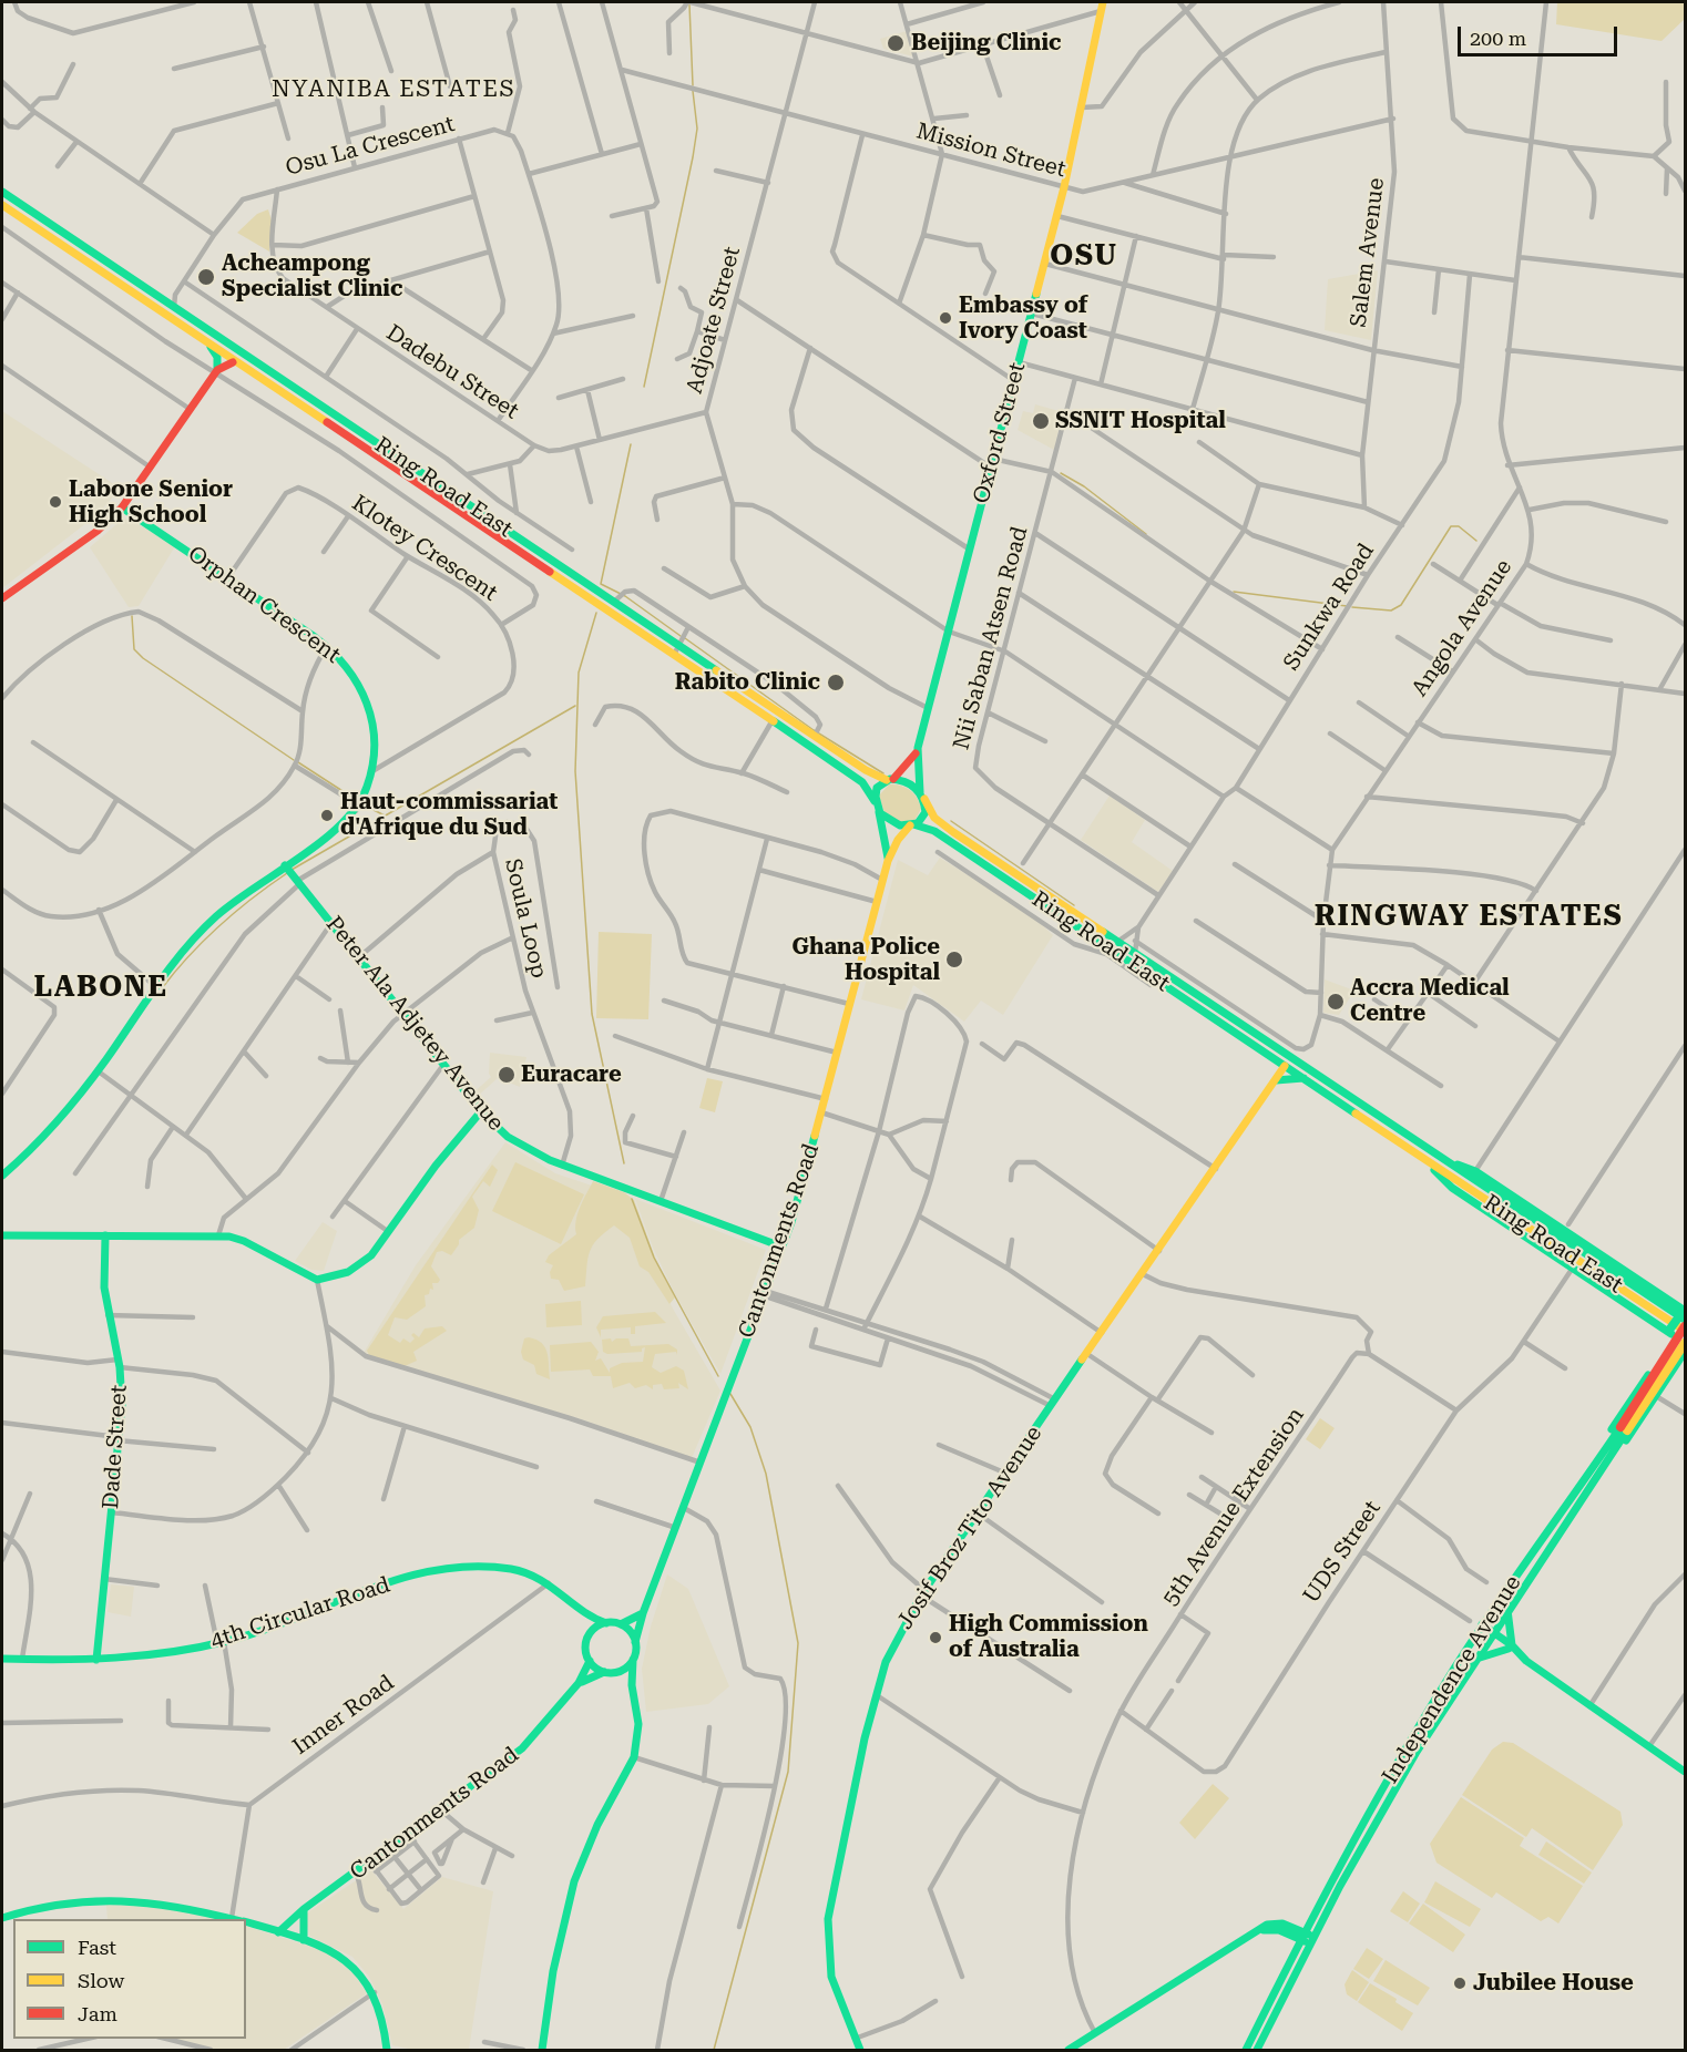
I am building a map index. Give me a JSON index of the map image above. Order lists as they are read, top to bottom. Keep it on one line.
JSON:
{"streets":{"main road":["Oxford Street","Ring Road East","Orphan Crescent","Peter Ala Adjetey Avenue","Cantonments Road","Dade Street","Josif Broz Tito Avenue","4th Circular Road","Independence Avenue"],"street":["Osu La Crescent","Mission Street","Salem Avenue","Adjoate Street","Dadebu Street","Klotey Crescent","Sunkwa Road","Angola Avenue","Nii Saban Atsen Road","Soula Loop","5th Avenue Extension","UDS Street","Inner Road"]},"crossings":[["Osu La Crescent","Dadebu Street"],["Osu La Crescent","Ring Road East"],["Mission Street","Salem Avenue"],["Mission Street","Adjoate Street"],["Mission Street","Oxford Street"],["Adjoate Street","Dadebu Street"],["Adjoate Street","Oxford Street"],["Oxford Street","Ring Road East"],["Oxford Street","Cantonments Road"],["Ring Road East","Sunkwa Road"],["Ring Road East","Cantonments Road"],["Ring Road East","Josif Broz Tito Avenue"],["Ring Road East","UDS Street"],["Ring Road East","Independence Avenue"],["Klotey Crescent","Orphan Crescent"],["Orphan Crescent","Peter Ala Adjetey Avenue"],["Sunkwa Road","Angola Avenue"],["Sunkwa Road","Nii Saban Atsen Road"],["Soula Loop","Peter Ala Adjetey Avenue"],["Peter Ala Adjetey Avenue","Cantonments Road"],["Cantonments Road","4th Circular Road"],["Dade Street","4th Circular Road"],["5th Avenue Extension","UDS Street"],["4th Circular Road","Inner Road"]],"districts":["NYANIBA ESTATES","OSU","RINGWAY ESTATES","LABONE"],"places":["Beijing Clinic","Acheampong Specialist Clinic","Embassy of Ivory Coast","SSNIT Hospital","Labone Senior High School","Rabito Clinic","Haut-commissariat d'Afrique du Sud","Ghana Police Hospital","Accra Medical Centre","Euracare","High Commission of Australia","Jubilee House"],"legend":["Fast","Slow","Jam"],"scale_bar":"200 m"}
